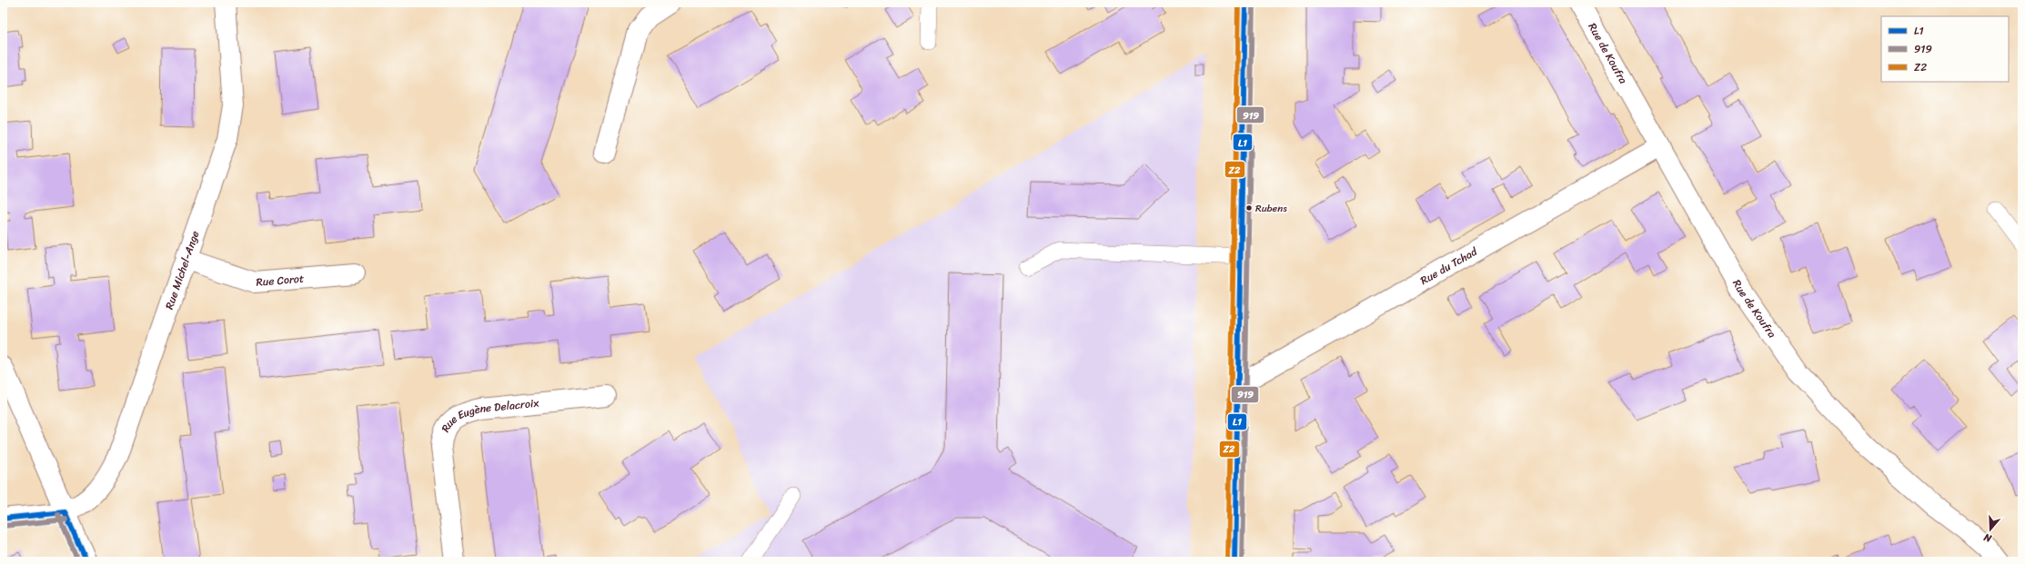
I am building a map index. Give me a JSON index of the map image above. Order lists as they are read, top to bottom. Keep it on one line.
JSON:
{"streets":{"street":["Rue de Koufra","Rue du Tchad","Rue Michel-Ange","Rue Corot","Rue Eugène Delacroix"]},"crossings":[["Rue de Koufra","Rue du Tchad"],["Rue Michel-Ange","Rue Corot"]],"places":["Rubens"],"lines":["transit line L1","transit line 919","transit line Z2"],"legend":["L1","919","Z2"],"north":"bottom"}
